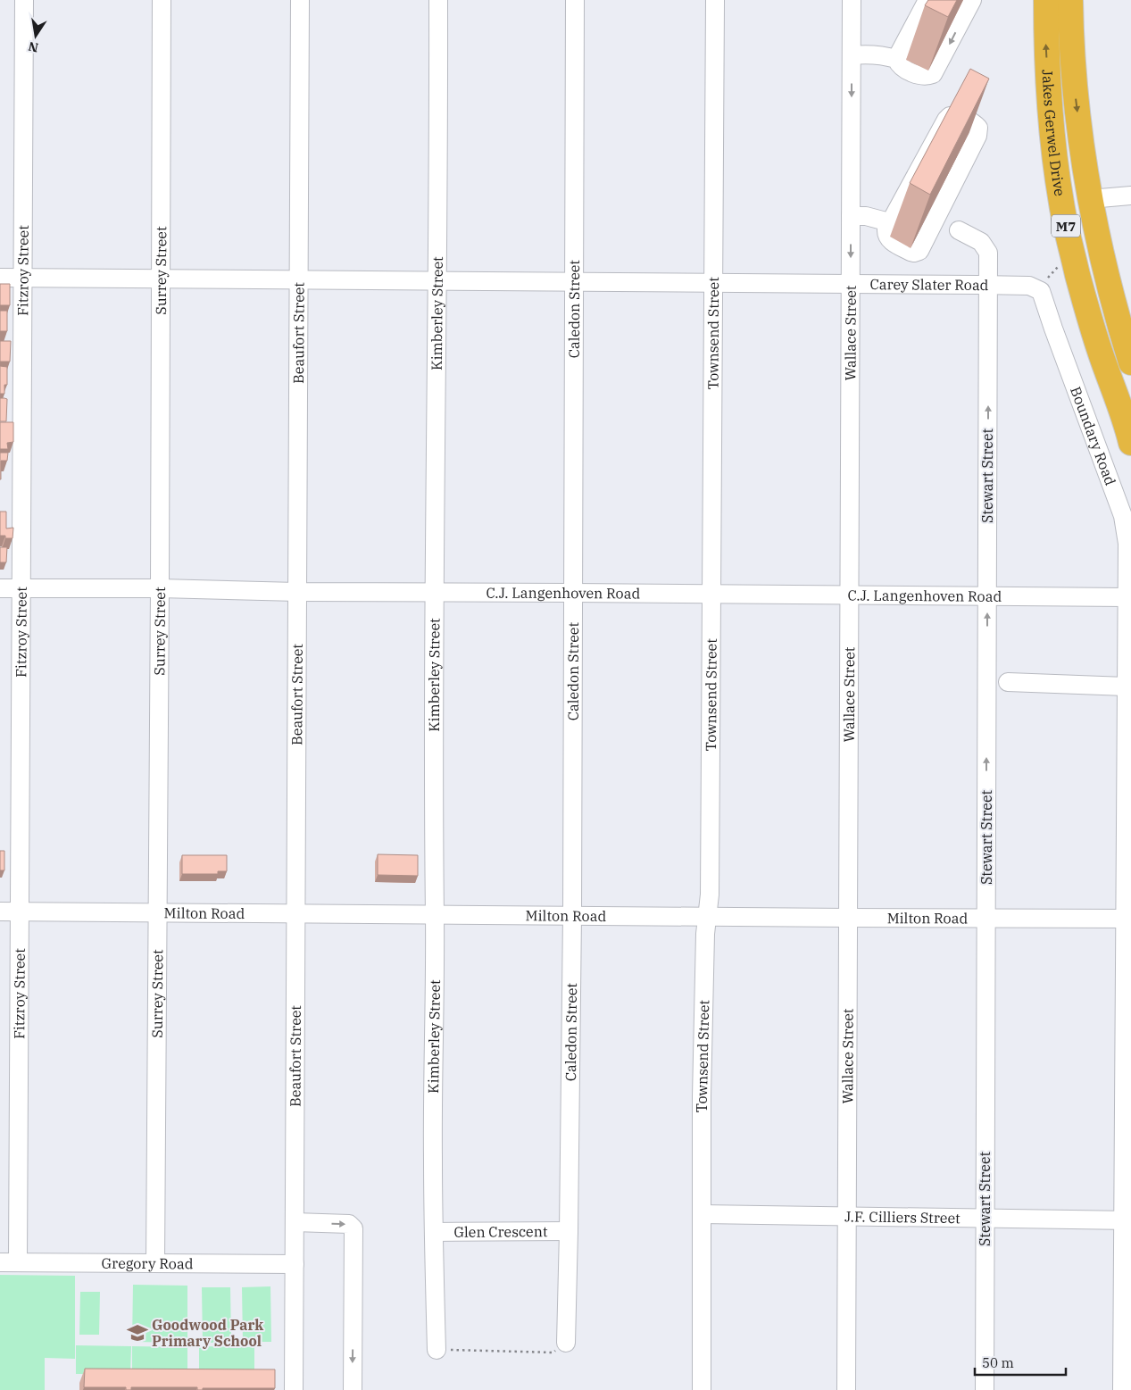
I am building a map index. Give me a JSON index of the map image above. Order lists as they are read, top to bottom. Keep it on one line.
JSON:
{"streets":{"highway":["Jakes Gerwel Drive","M7"],"street":["Fitzroy Street","Surrey Street","Carey Slater Road","Caledon Street","Kimberley Street","Beaufort Street","Townsend Street","Wallace Street","Boundary Road","Stewart Street","C.J. Langenhoven Road","Milton Road","J.F. Cilliers Street","Glen Crescent","Gregory Road"]},"crossings":[["Fitzroy Street","Carey Slater Road"],["Fitzroy Street","C.J. Langenhoven Road"],["Fitzroy Street","Milton Road"],["Fitzroy Street","Gregory Road"],["Surrey Street","Carey Slater Road"],["Surrey Street","C.J. Langenhoven Road"],["Surrey Street","Milton Road"],["Surrey Street","Gregory Road"],["Carey Slater Road","Caledon Street"],["Carey Slater Road","Kimberley Street"],["Carey Slater Road","Beaufort Street"],["Carey Slater Road","Townsend Street"],["Carey Slater Road","Wallace Street"],["Carey Slater Road","Boundary Road"],["Carey Slater Road","Stewart Street"],["Caledon Street","C.J. Langenhoven Road"],["Caledon Street","Milton Road"],["Caledon Street","Glen Crescent"],["Kimberley Street","C.J. Langenhoven Road"],["Kimberley Street","Milton Road"],["Kimberley Street","Glen Crescent"],["Beaufort Street","C.J. Langenhoven Road"],["Beaufort Street","Milton Road"],["Beaufort Street","Gregory Road"],["Townsend Street","C.J. Langenhoven Road"],["Townsend Street","Milton Road"],["Townsend Street","J.F. Cilliers Street"],["Wallace Street","C.J. Langenhoven Road"],["Wallace Street","Milton Road"],["Wallace Street","J.F. Cilliers Street"],["Boundary Road","C.J. Langenhoven Road"],["Boundary Road","Milton Road"],["Boundary Road","J.F. Cilliers Street"],["Stewart Street","C.J. Langenhoven Road"],["Stewart Street","Milton Road"],["Stewart Street","J.F. Cilliers Street"]],"one_way":["Stewart Street"],"places":{"school or university":["Goodwood Park Primary School"]},"scale_bar":"50 m","north":"bottom"}
